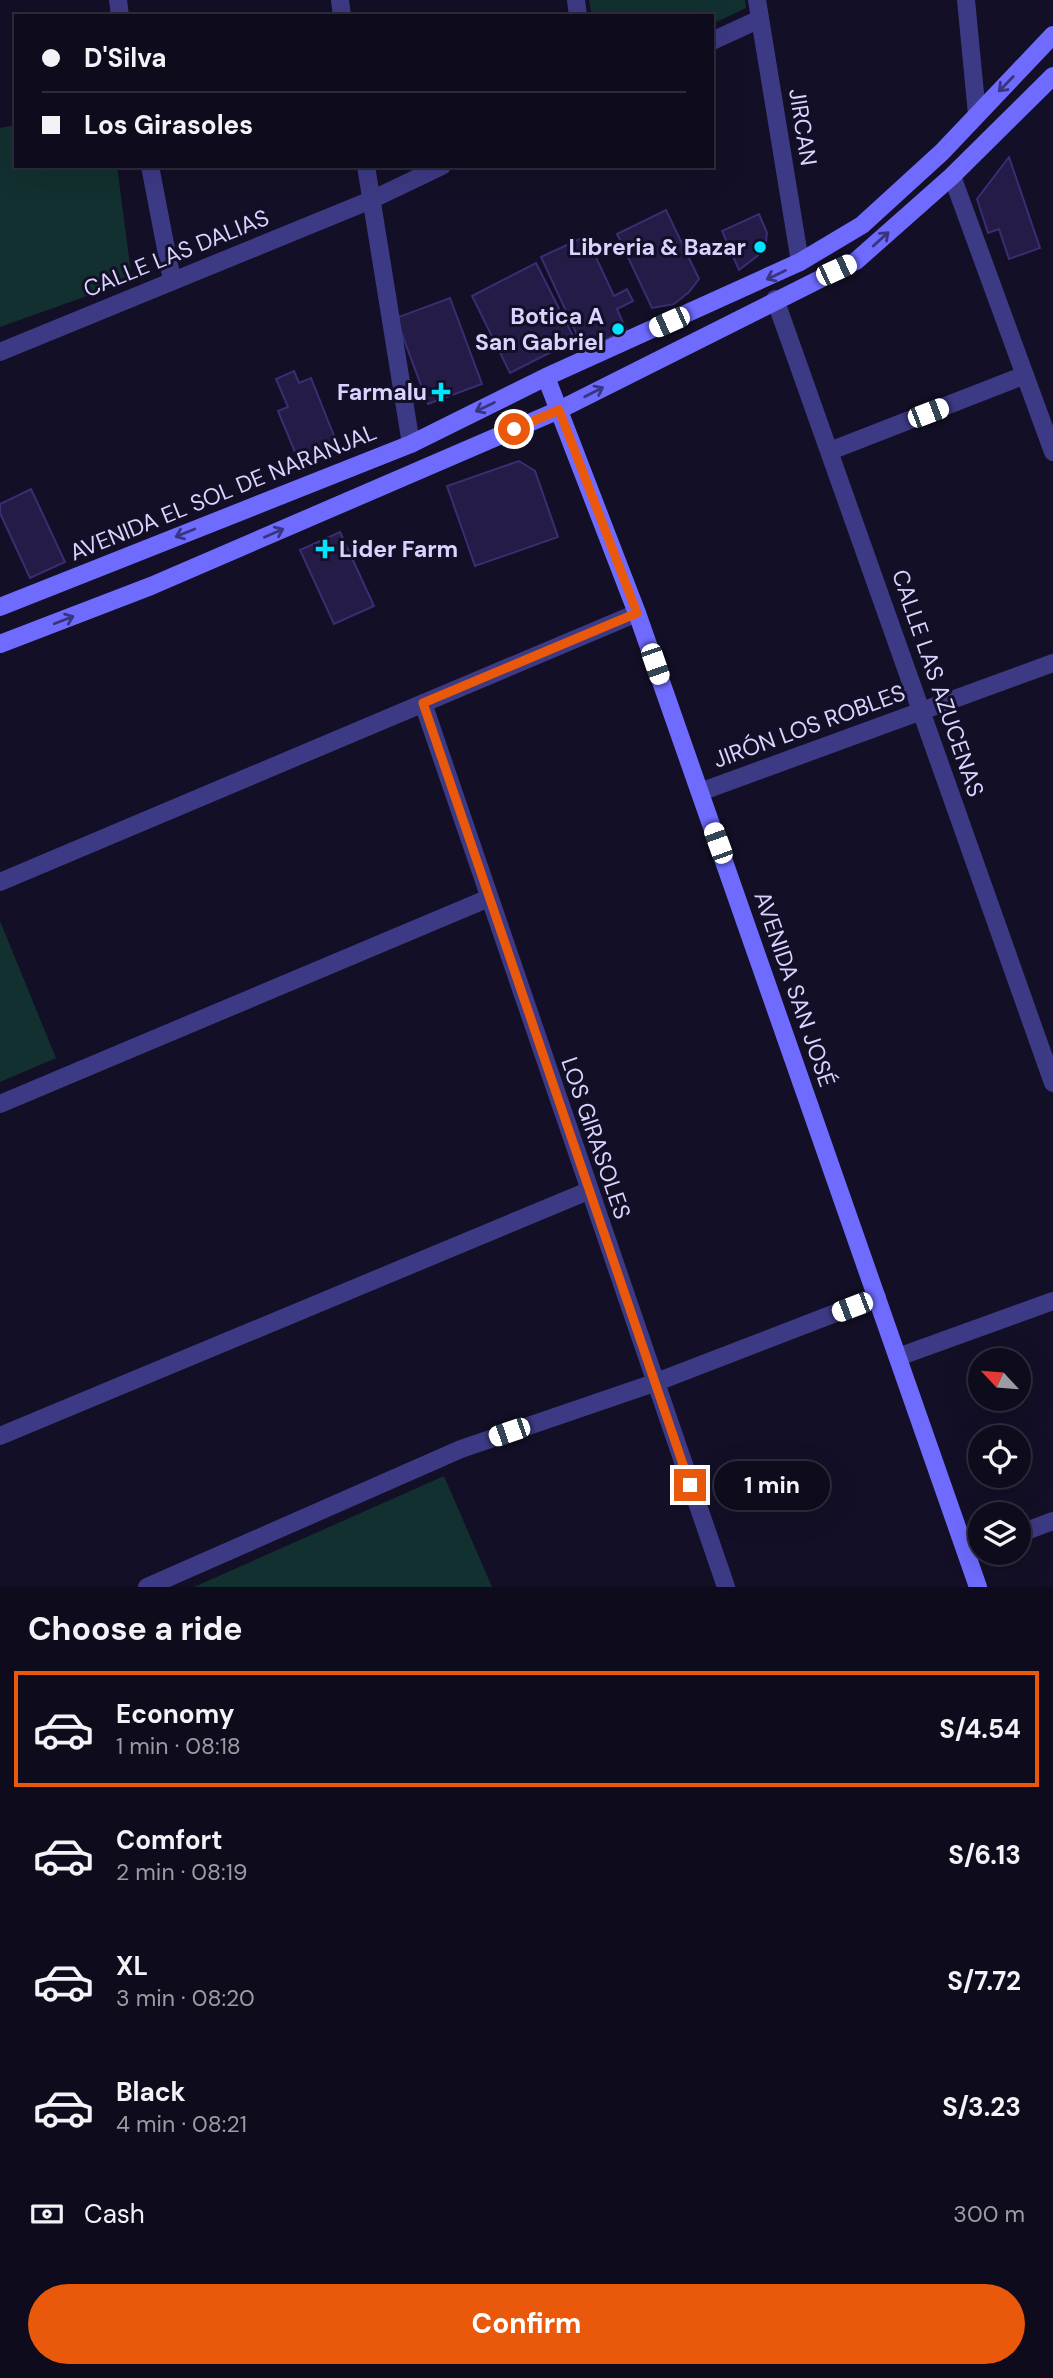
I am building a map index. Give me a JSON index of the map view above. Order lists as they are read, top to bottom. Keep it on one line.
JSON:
{"streets":{"street":["JIRCAN","CALLE LAS DALIAS","AVENIDA EL SOL DE NARANJAL","CALLE LAS AZUCENAS","JIRÓN LOS ROBLES","AVENIDA SAN JOSÉ","LOS GIRASOLES"]},"crossings":[["JIRCAN","AVENIDA EL SOL DE NARANJAL"],["AVENIDA EL SOL DE NARANJAL","AVENIDA SAN JOSÉ"],["CALLE LAS AZUCENAS","JIRÓN LOS ROBLES"],["JIRÓN LOS ROBLES","AVENIDA SAN JOSÉ"]],"places":{"other":["Libreria & Bazar","Botica A San Gabriel"],"health":["Farmalu","Lider Farm"]},"north":"top left","page":{"banner":["D'Silva","Los Girasoles"],"bubble":"1 min","heading":"Choose a ride","list":[{"name":"Economy","note":"1 min · 08:18","value":"S/4.54"},{"name":"Comfort","note":"2 min · 08:19","value":"S/6.13"},{"name":"XL","note":"3 min · 08:20","value":"S/7.72"},{"name":"Black","note":"4 min · 08:21","value":"S/3.23"}],"pay":["Cash","300 m"],"buttons":"Confirm"}}
